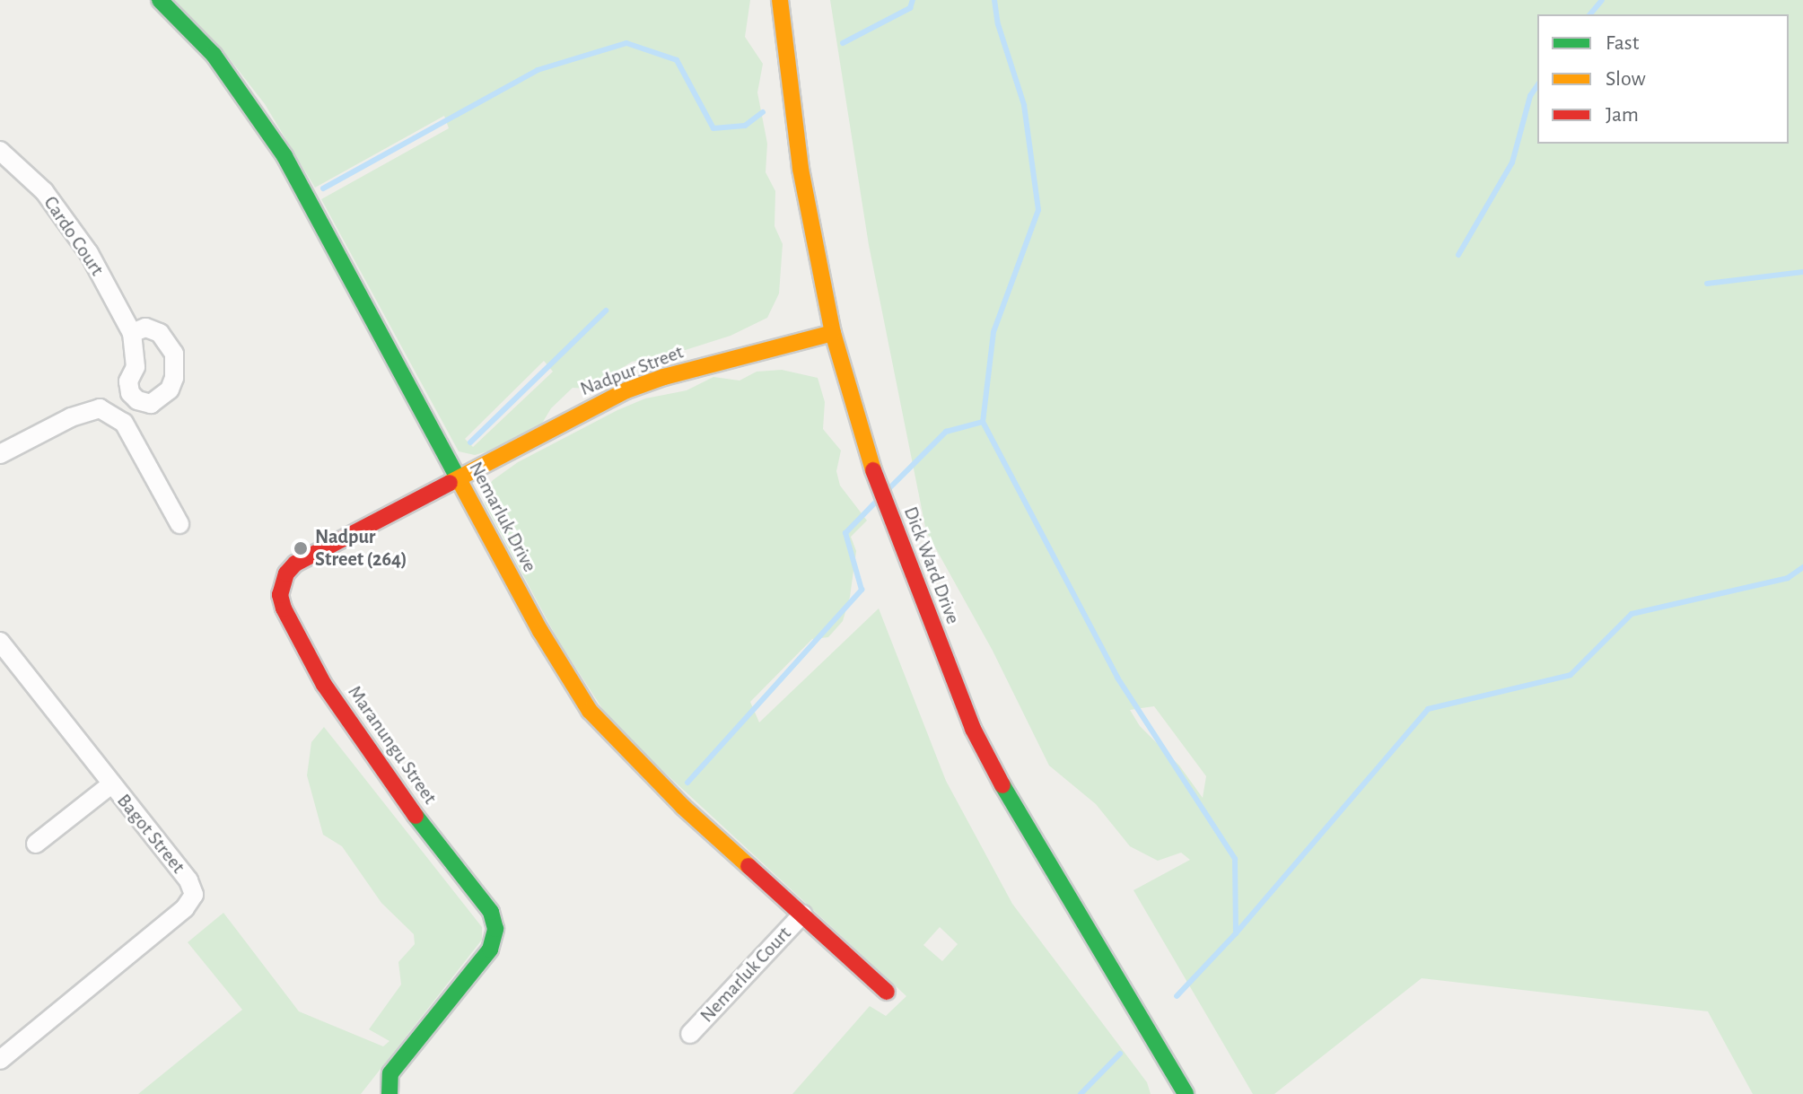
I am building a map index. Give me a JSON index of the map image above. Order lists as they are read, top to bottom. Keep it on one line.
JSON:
{"streets":{"street":["Cardo Court","Nadpur Street","Nemarluk Drive","Dick Ward Drive","Maranungu Street","Bagot Street","Nemarluk Court"]},"crossings":[["Nadpur Street","Nemarluk Drive"],["Nadpur Street","Dick Ward Drive"],["Nadpur Street","Maranungu Street"],["Nemarluk Drive","Maranungu Street"],["Nemarluk Drive","Nemarluk Court"]],"places":["Nadpur Street (264)"],"legend":["Fast","Slow","Jam"]}
